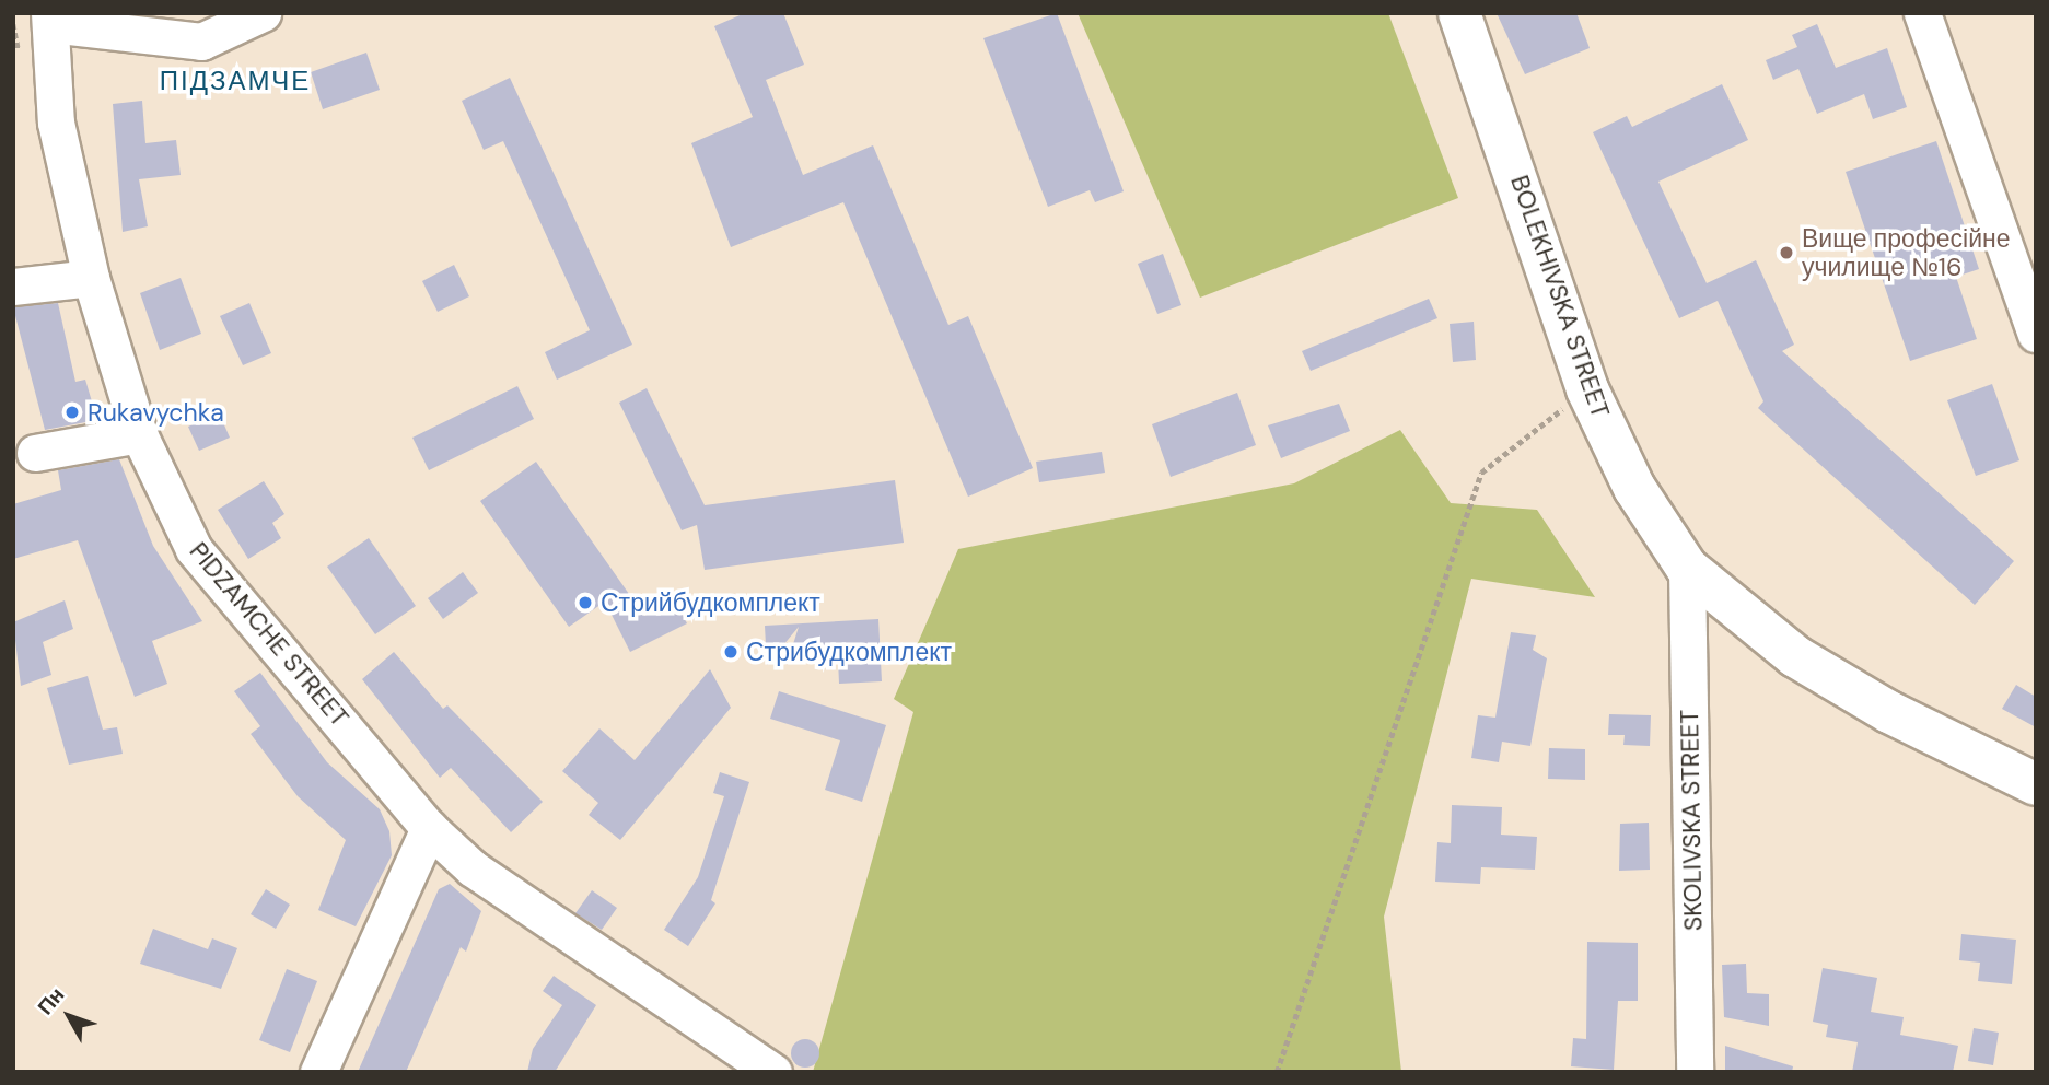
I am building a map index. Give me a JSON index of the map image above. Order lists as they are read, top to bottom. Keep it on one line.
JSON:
{"streets":{"main road":["BOLEKHIVSKA STREET"],"street":["PIDZAMCHE STREET","SKOLIVSKA STREET"]},"crossings":[["BOLEKHIVSKA STREET","SKOLIVSKA STREET"]],"districts":["ПІДЗАМЧЕ"],"places":["Вище професійне училище №16","Rukavychka","Стрийбудкомплект","Стрибудкомплект"],"north":"top left"}
